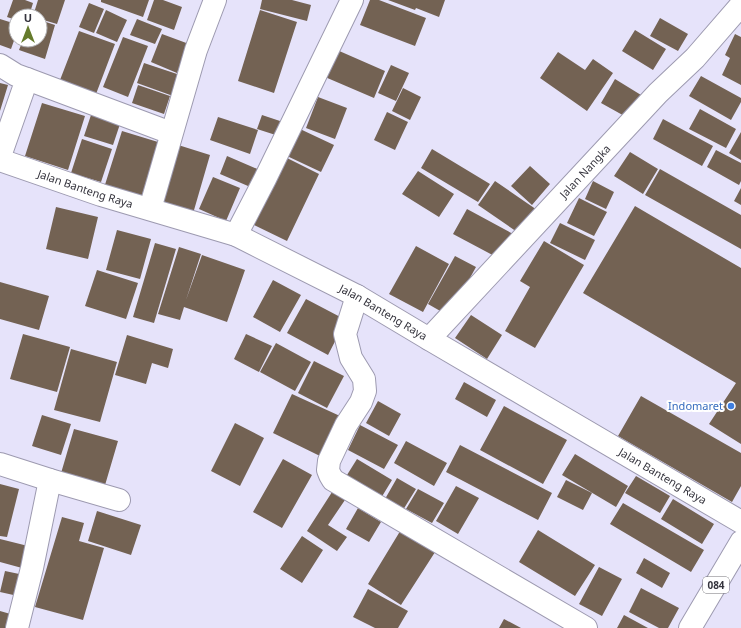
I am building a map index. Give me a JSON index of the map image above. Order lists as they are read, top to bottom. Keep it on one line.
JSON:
{"streets":{"street":["Jalan Nangka","Jalan Banteng Raya","084"]},"crossings":[["Jalan Nangka","Jalan Banteng Raya"]],"places":["Indomaret"],"north":"top"}
